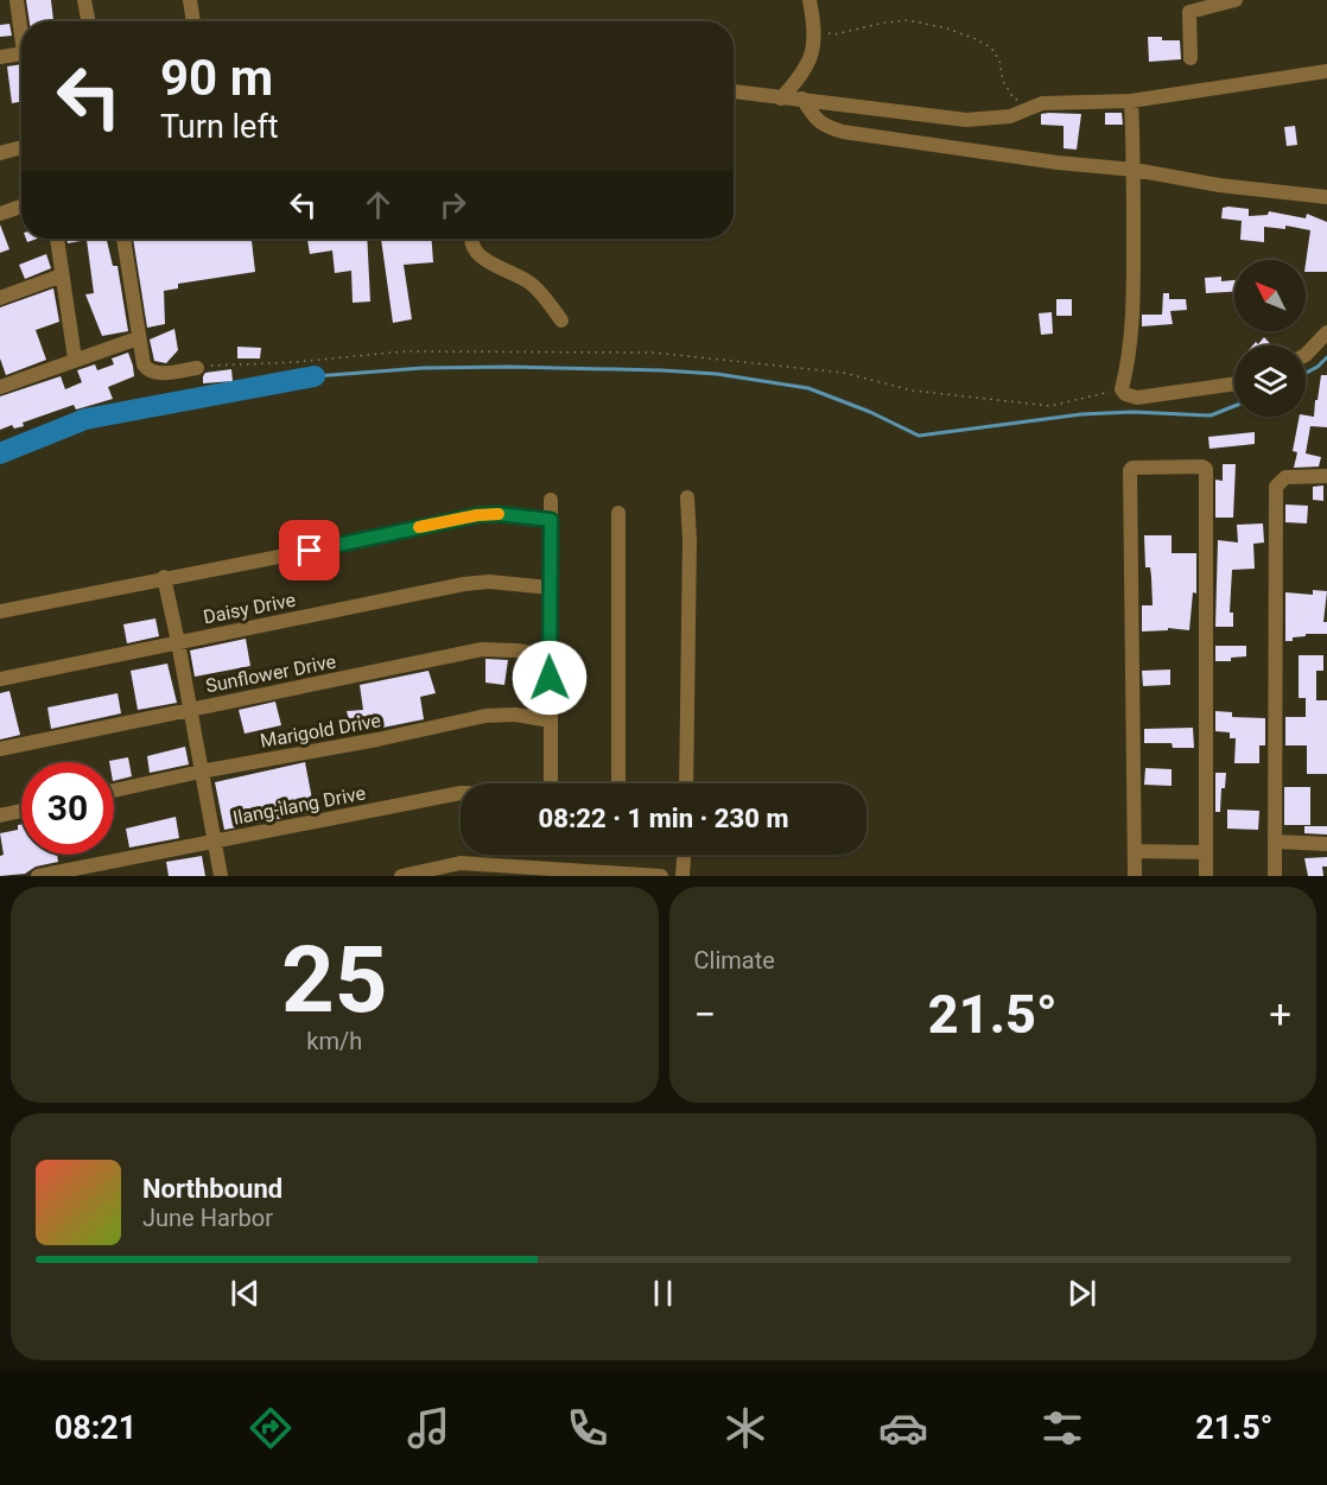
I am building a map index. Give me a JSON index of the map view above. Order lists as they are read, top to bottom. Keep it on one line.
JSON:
{"streets":{"street":["Daisy Drive","Sunflower Drive","Marigold Drive","Ilang-ilang Drive"]},"north":"top left","page":{"turn":["90 m","Turn left"],"limit":"30","trip":"08:22 · 1 min · 230 m","tile":[["25","km/h"],"Climate"],"heat":["−","21.5°","+"],"song":["Northbound","June Harbor"],"tabs":["08:21","21.5°"]}}
